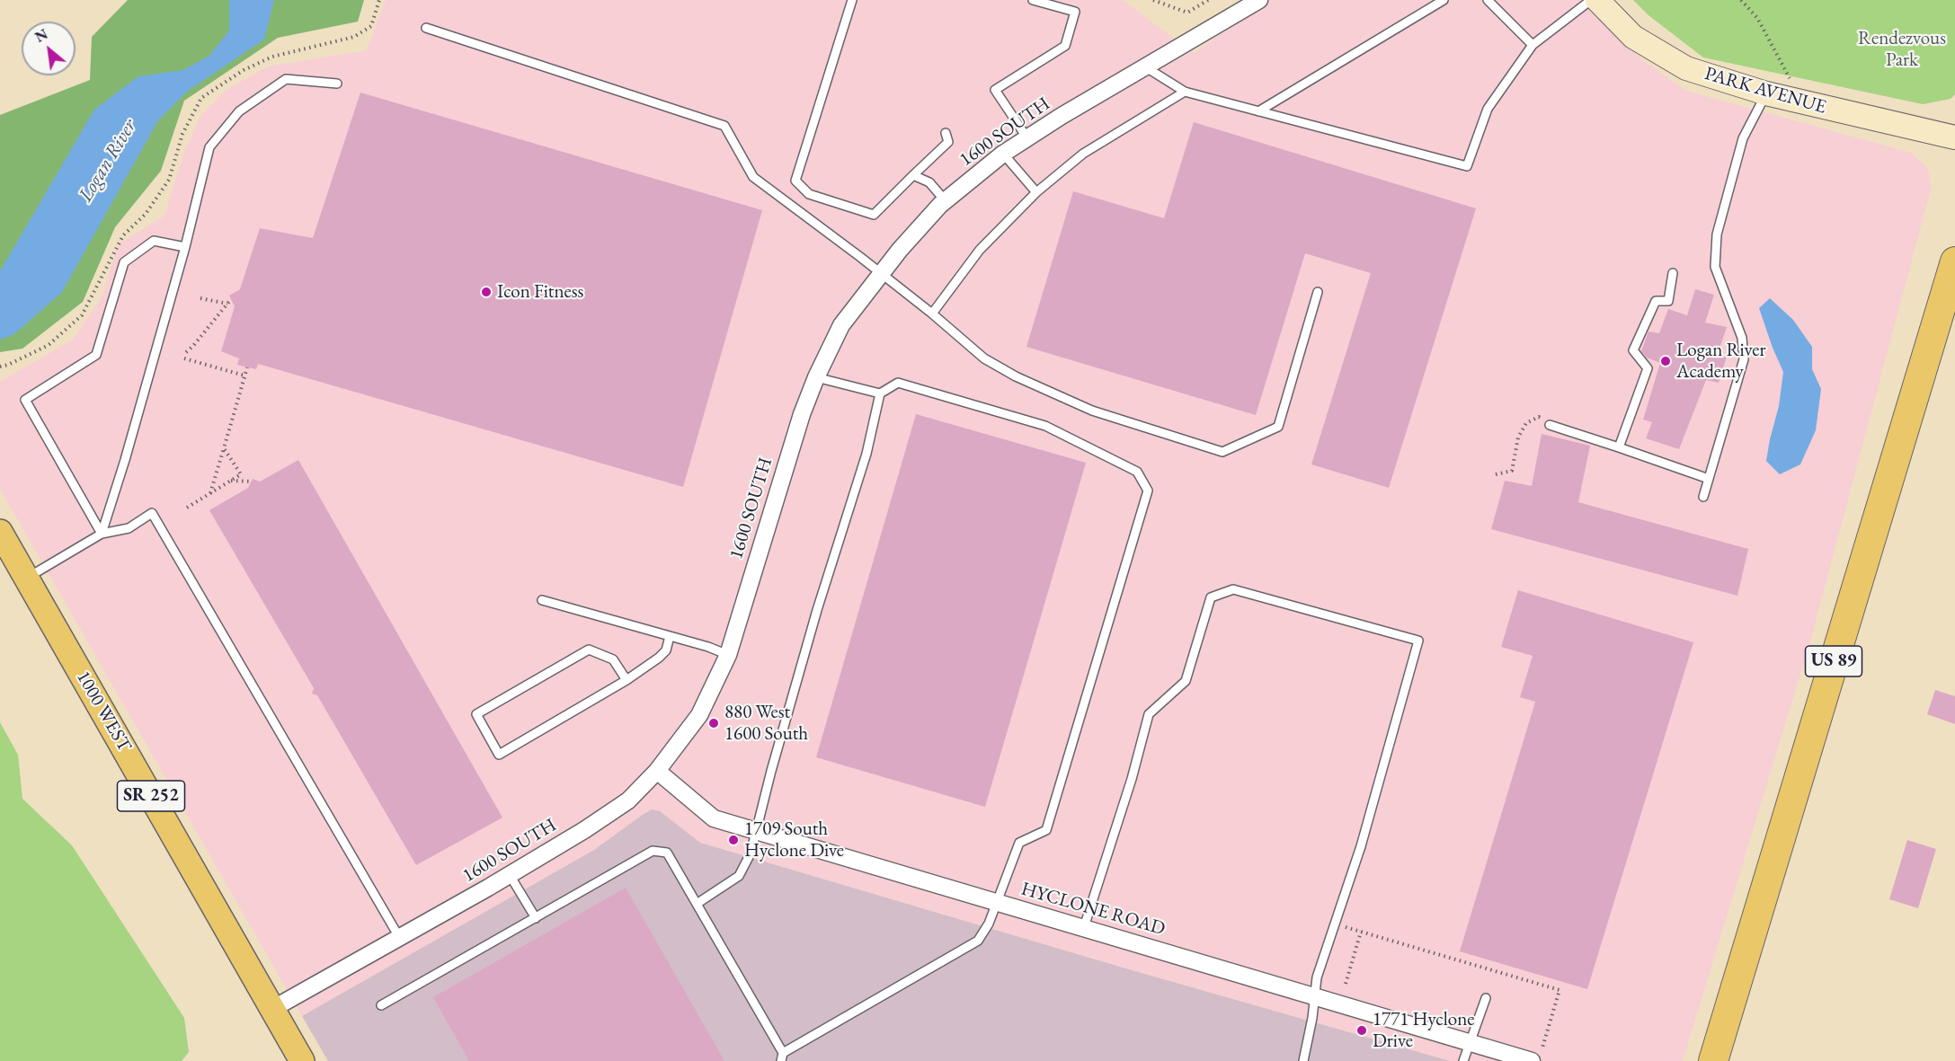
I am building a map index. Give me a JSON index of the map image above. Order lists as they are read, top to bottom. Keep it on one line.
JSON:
{"streets":{"highway":["US 89"],"main road":["1000 WEST","SR 252"],"street":["PARK AVENUE","1600 SOUTH","HYCLONE ROAD"]},"crossings":[["1600 SOUTH","1000 WEST"],["1600 SOUTH","HYCLONE ROAD"]],"water":["Logan River"],"parks":["Rendezvous Park"],"places":["Icon Fitness","Logan River Academy","880 West 1600 South","1709 South Hyclone Dive","1771 Hyclone Drive"],"north":"top left"}
